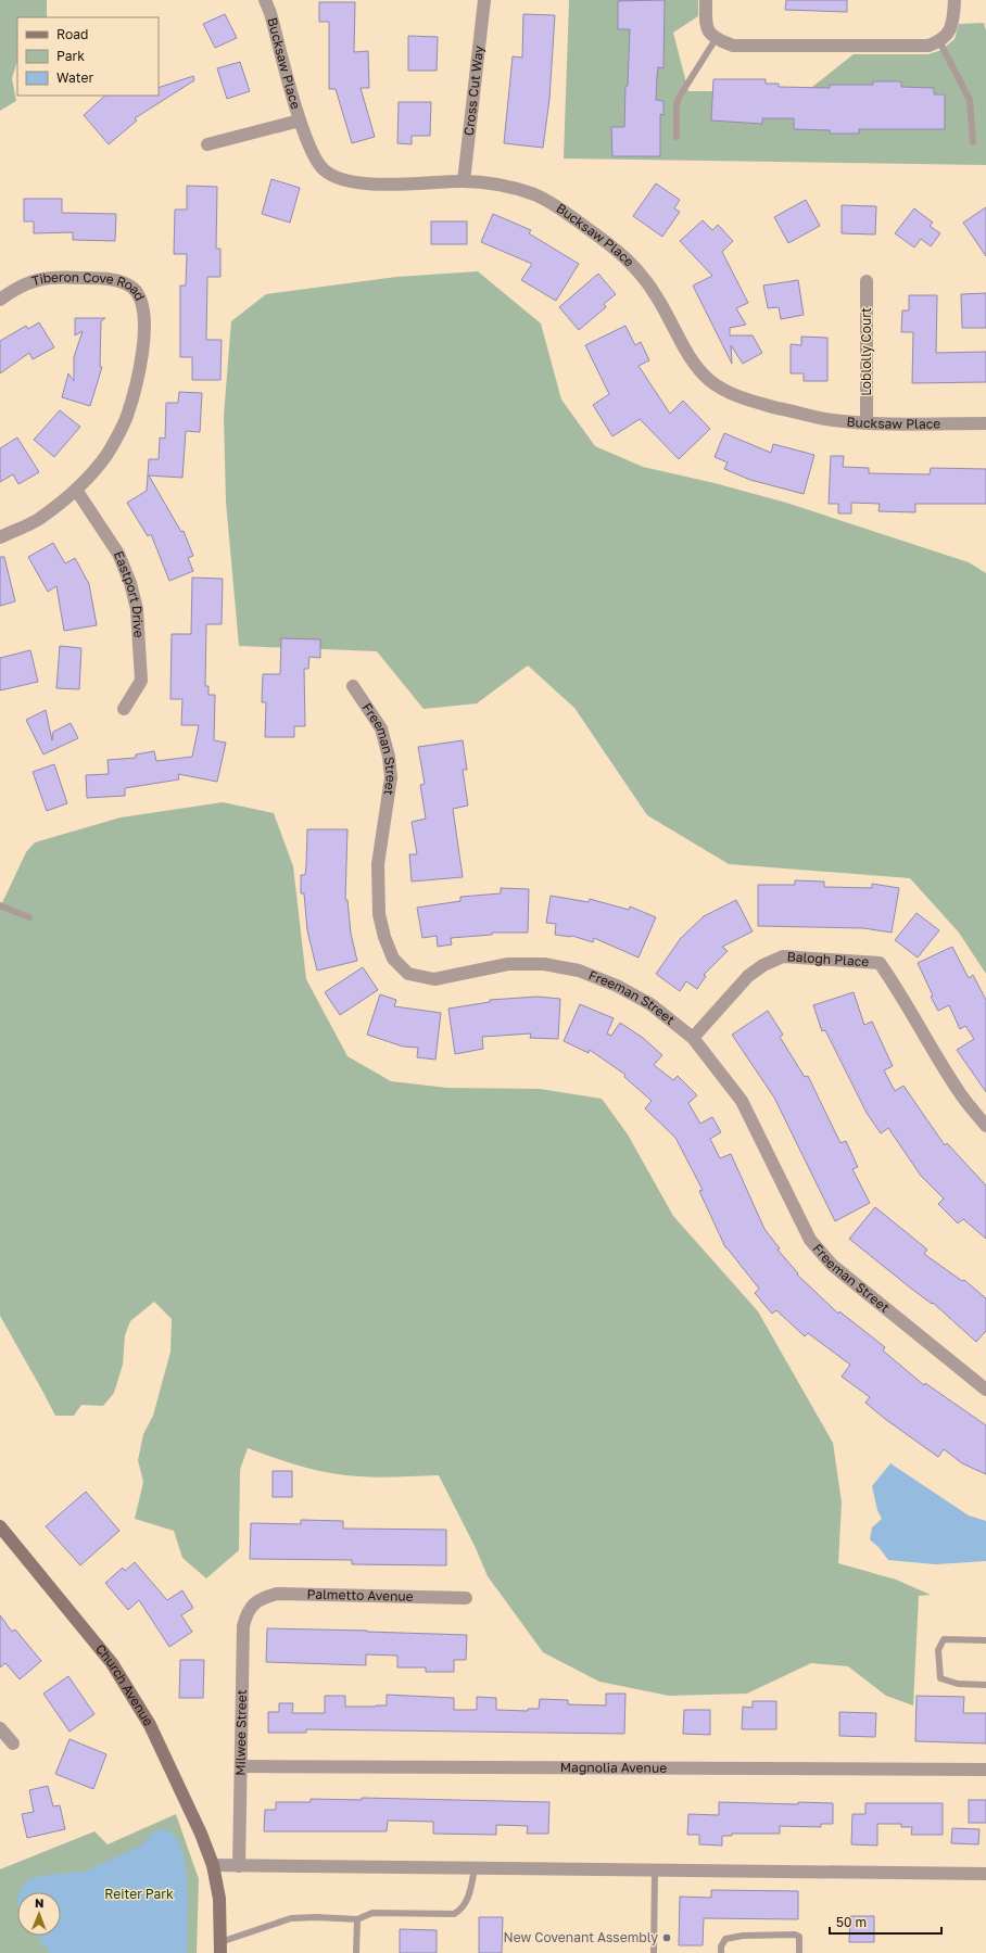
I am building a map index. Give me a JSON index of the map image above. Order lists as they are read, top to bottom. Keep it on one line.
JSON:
{"streets":{"street":["Bucksaw Place","Cross Cut Way","Tiberon Cove Road","Loblolly Court","Eastport Drive","Freeman Street","Balogh Place","Palmetto Avenue","Church Avenue","Milwee Street","Magnolia Avenue"]},"crossings":[["Bucksaw Place","Cross Cut Way"],["Bucksaw Place","Loblolly Court"],["Tiberon Cove Road","Eastport Drive"],["Freeman Street","Balogh Place"],["Palmetto Avenue","Milwee Street"],["Milwee Street","Magnolia Avenue"]],"parks":["Reiter Park"],"places":["New Covenant Assembly"],"legend":["Road","Park","Water"],"scale_bar":"50 m","north":"top"}
